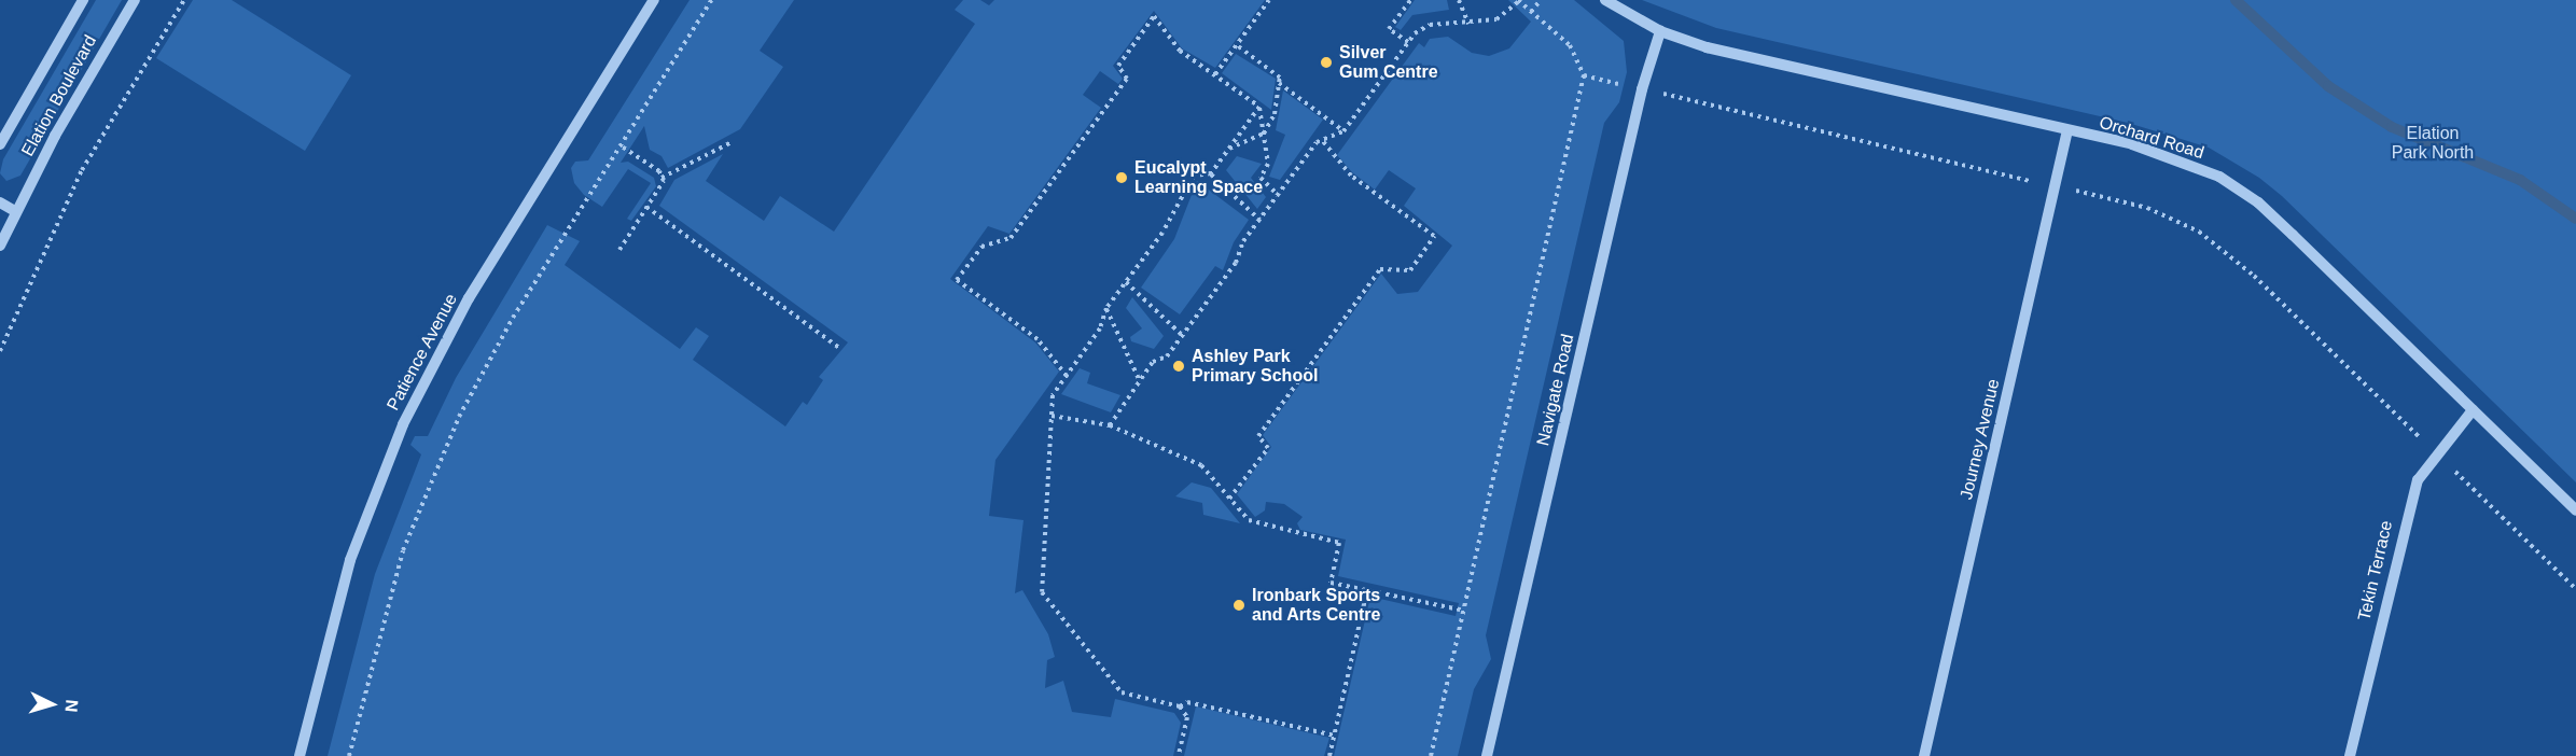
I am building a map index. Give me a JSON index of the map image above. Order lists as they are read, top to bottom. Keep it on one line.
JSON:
{"streets":{"street":["Elation Boulevard","Orchard Road","Patience Avenue","Navigate Road","Journey Avenue","Tekin Terrace"]},"crossings":[["Orchard Road","Navigate Road"],["Orchard Road","Journey Avenue"],["Orchard Road","Tekin Terrace"]],"parks":["Elation Park North"],"places":["Silver Gum Centre","Eucalypt Learning Space","Ashley Park Primary School","Ironbark Sports and Arts Centre"],"north":"right"}
